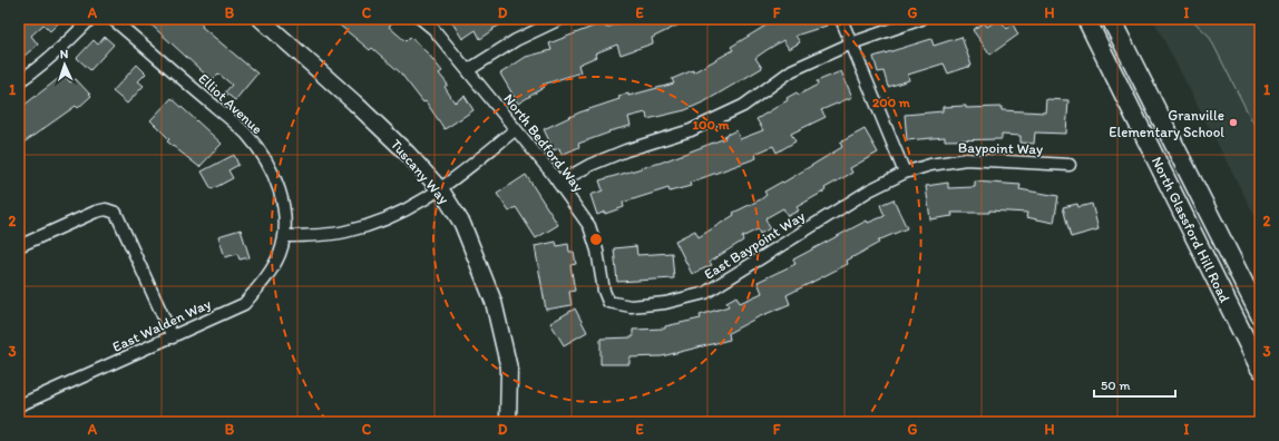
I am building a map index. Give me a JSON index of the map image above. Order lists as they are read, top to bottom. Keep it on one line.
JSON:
{"streets":{"main road":["North Glassford Hill Road"],"street":["Elliot Avenue","North Bedford Way","Baypoint Way","Tuscany Way","East Baypoint Way","East Walden Way"]},"crossings":[["Elliot Avenue","East Walden Way"],["North Bedford Way","East Baypoint Way"],["Baypoint Way","East Baypoint Way"]],"places":["Granville Elementary School"],"scale_bar":"50 m","north":"top","grid":{"columns":["A","B","C","D","E","F","G","H","I"],"rows":["1","2","3"]},"rings":["200 m","100 m"]}
